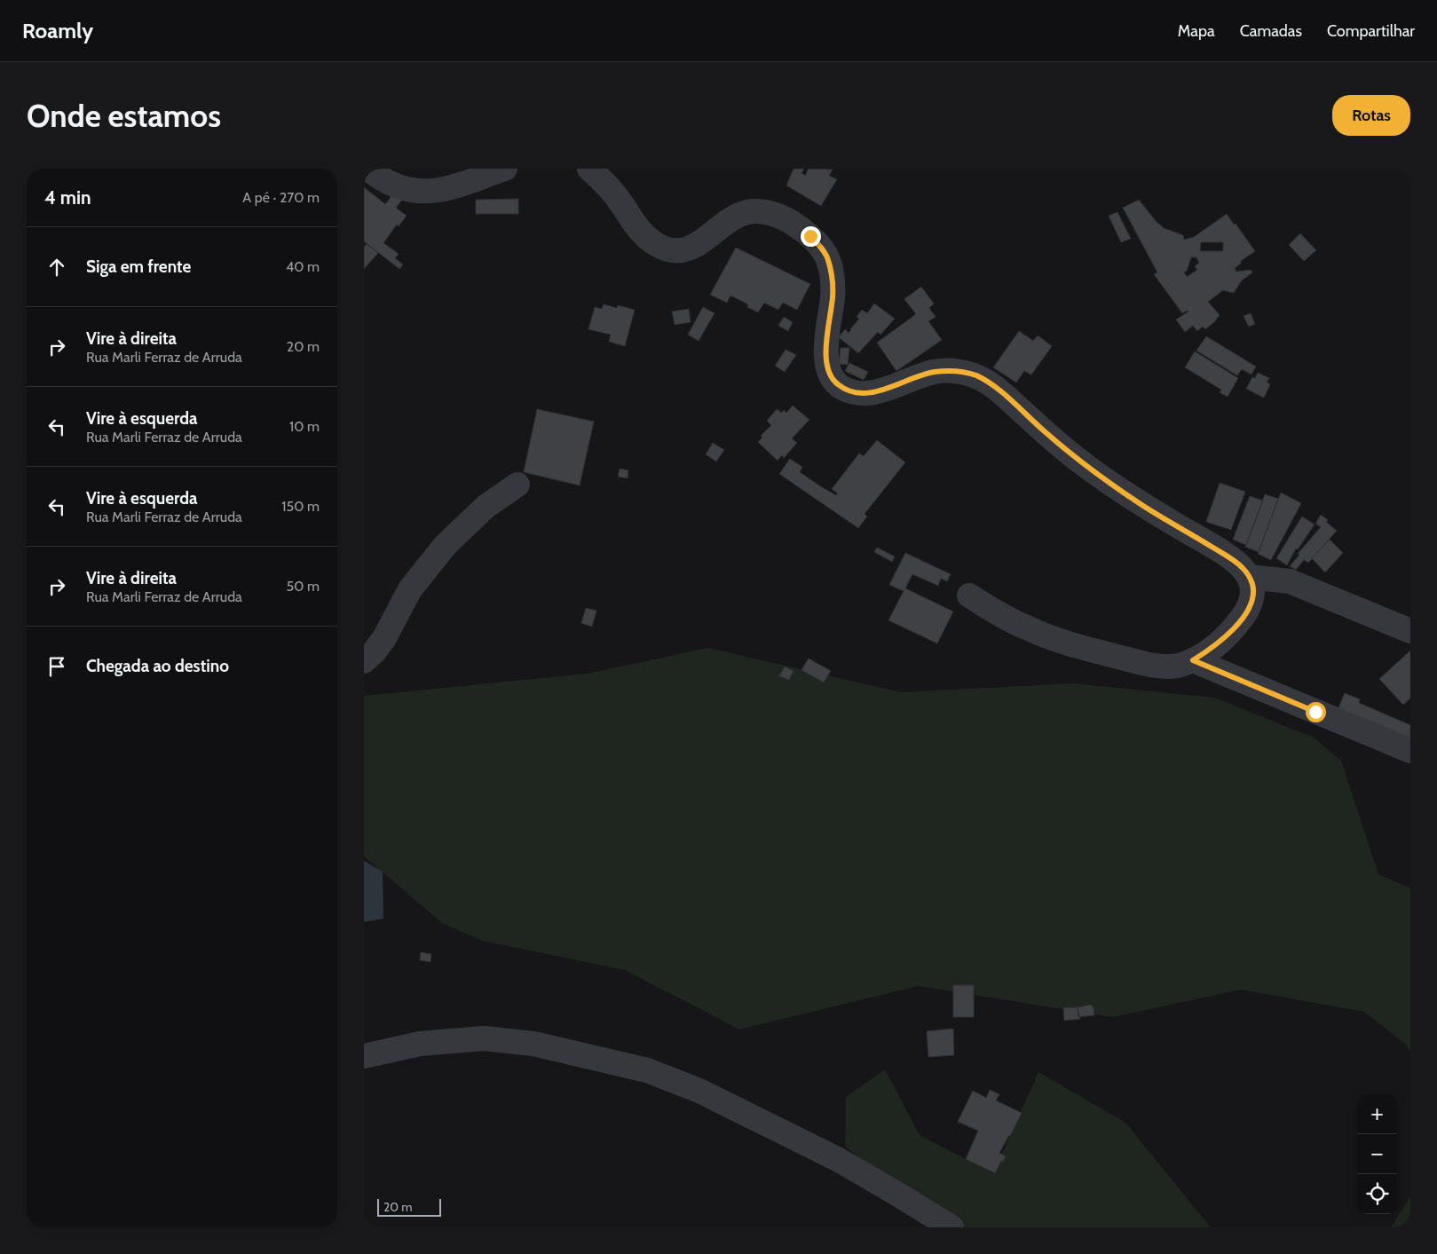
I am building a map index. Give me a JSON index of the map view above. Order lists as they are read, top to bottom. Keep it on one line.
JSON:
{"scale_bar":"20 m","page":{"header":"Roamly","nav":["Mapa","Camadas","Compartilhar"],"buttons":"Rotas","title":"Onde estamos","heading":["4 min","A pé · 270 m"],"list":[["Siga em frente","40 m"],["Vire à direita","Rua Marli Ferraz de Arruda","20 m"],["Vire à esquerda","Rua Marli Ferraz de Arruda","10 m"],["Vire à esquerda","Rua Marli Ferraz de Arruda","150 m"],["Vire à direita","Rua Marli Ferraz de Arruda","50 m"],"Chegada ao destino"],"map_buttons":["+","−"],"scale":"20 m"}}
